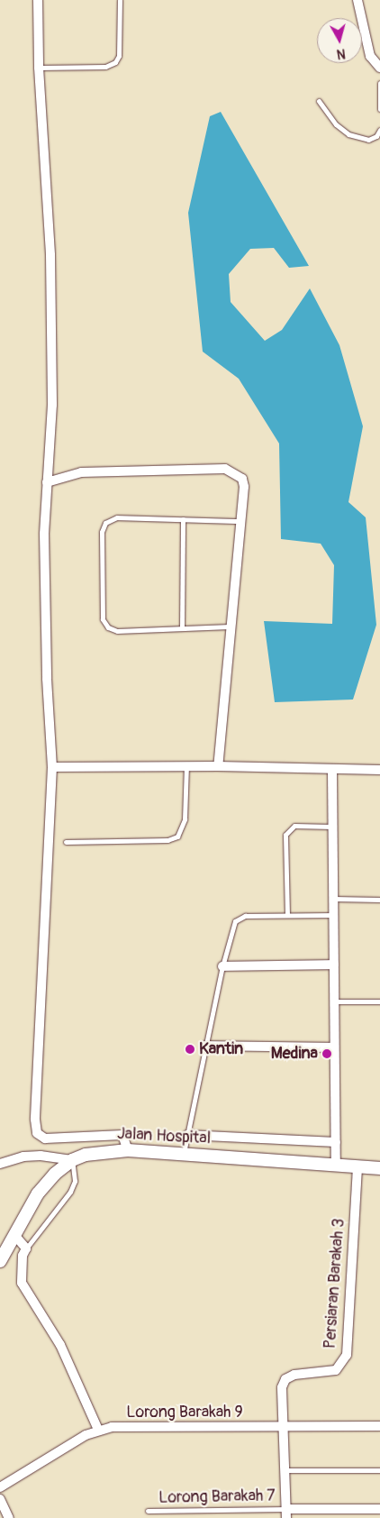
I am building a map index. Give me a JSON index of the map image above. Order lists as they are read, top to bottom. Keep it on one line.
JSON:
{"streets":{"main road":["Jalan Hospital"],"street":["Persiaran Barakah 3","Lorong Barakah 9"],"lane":["Lorong Barakah 7"]},"crossings":[["Jalan Hospital","Persiaran Barakah 3"],["Persiaran Barakah 3","Lorong Barakah 9"],["Persiaran Barakah 3","Lorong Barakah 7"]],"places":["Kantin","Medina"],"north":"bottom"}
